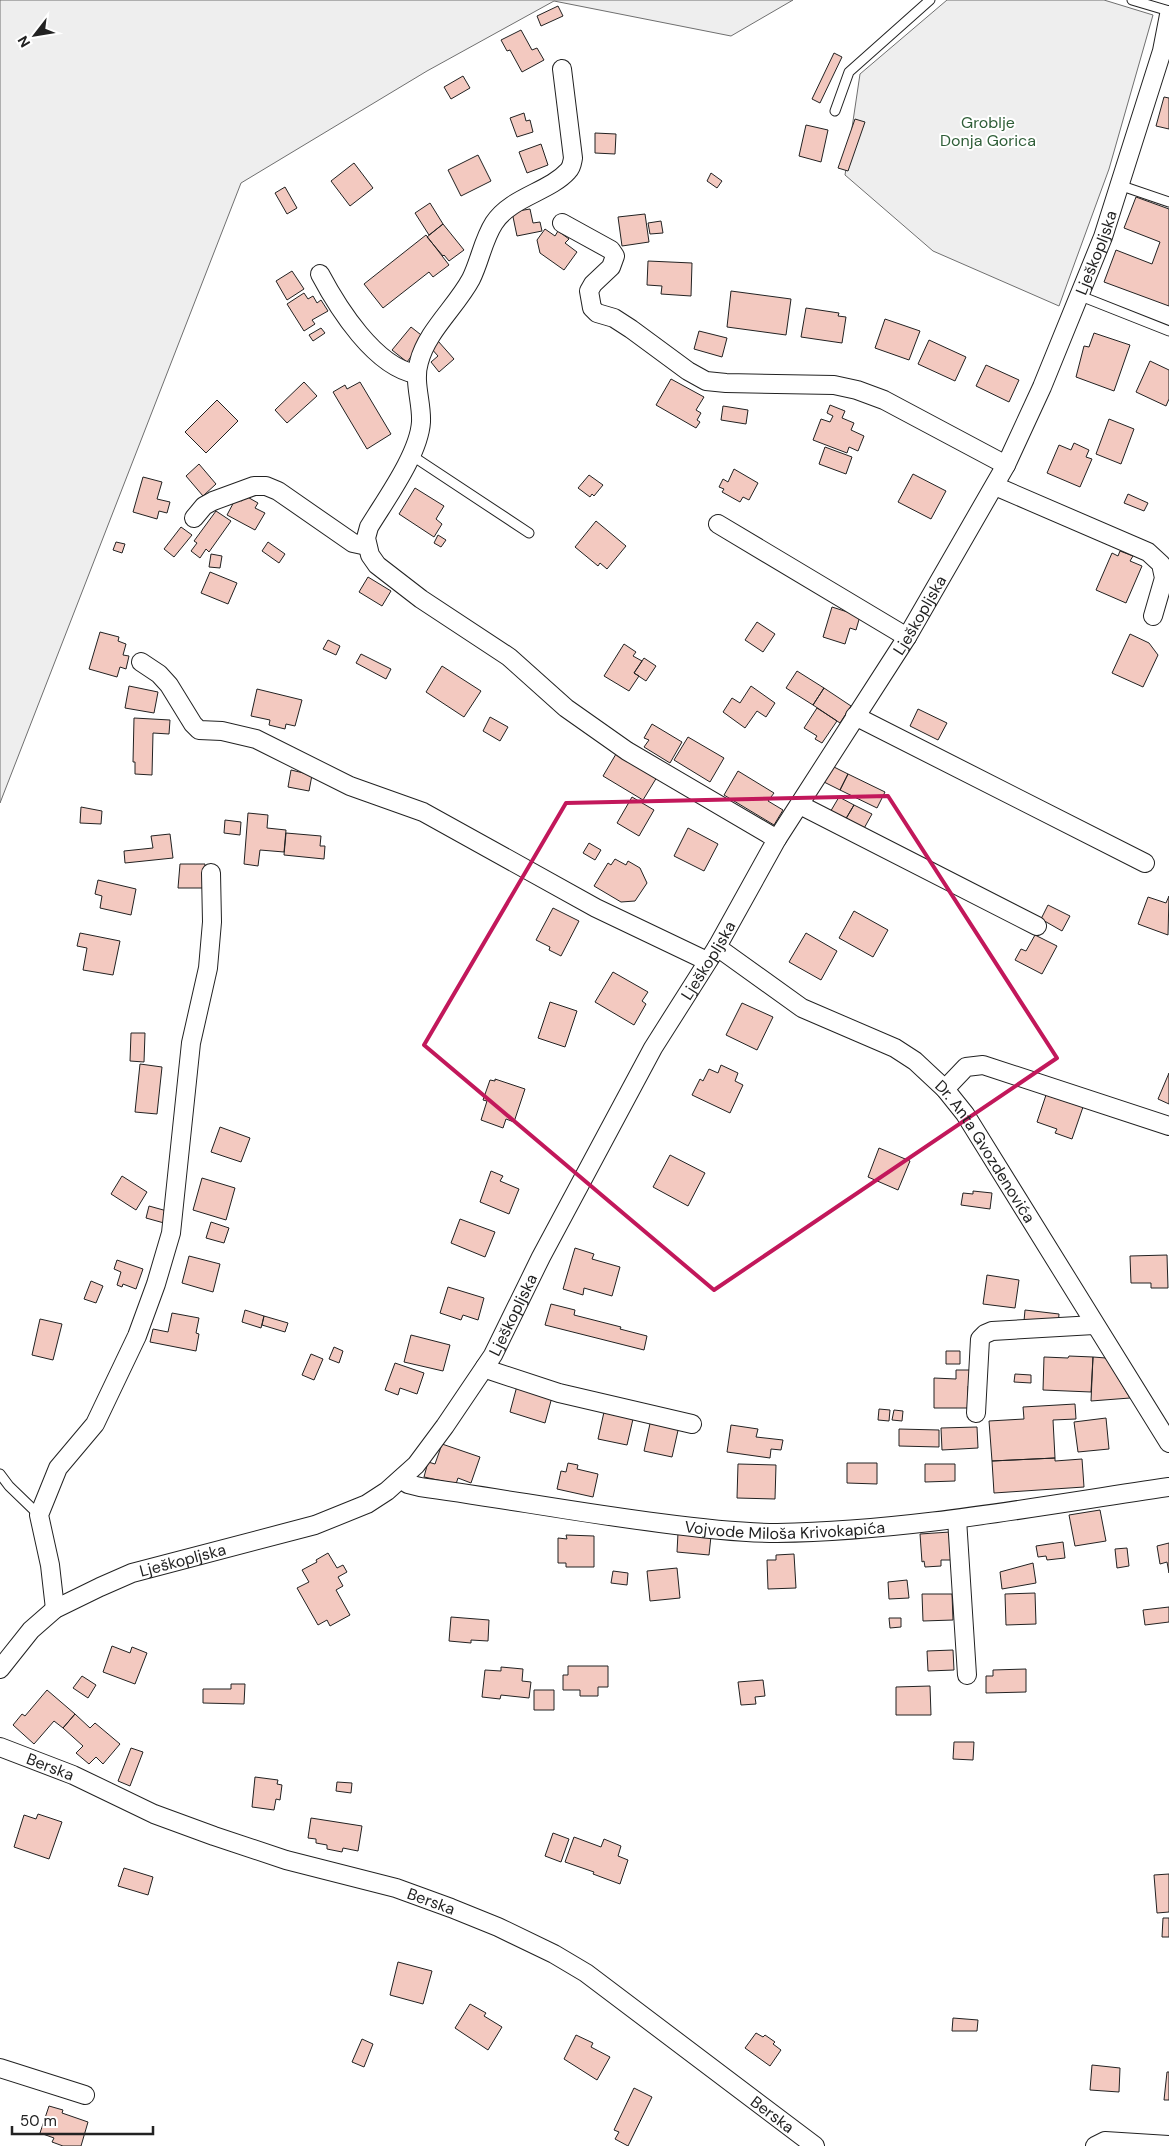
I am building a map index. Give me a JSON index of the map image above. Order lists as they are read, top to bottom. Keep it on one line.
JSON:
{"streets":{"street":["Lješkopljska","Dr. Anta Gvozdenovića","Vojvode Miloša Krivokapića","Berska"]},"crossings":[["Lješkopljska","Dr. Anta Gvozdenovića"],["Lješkopljska","Vojvode Miloša Krivokapića"]],"parks":["Groblje Donja Gorica"],"scale_bar":"50 m","north":"bottom left"}
